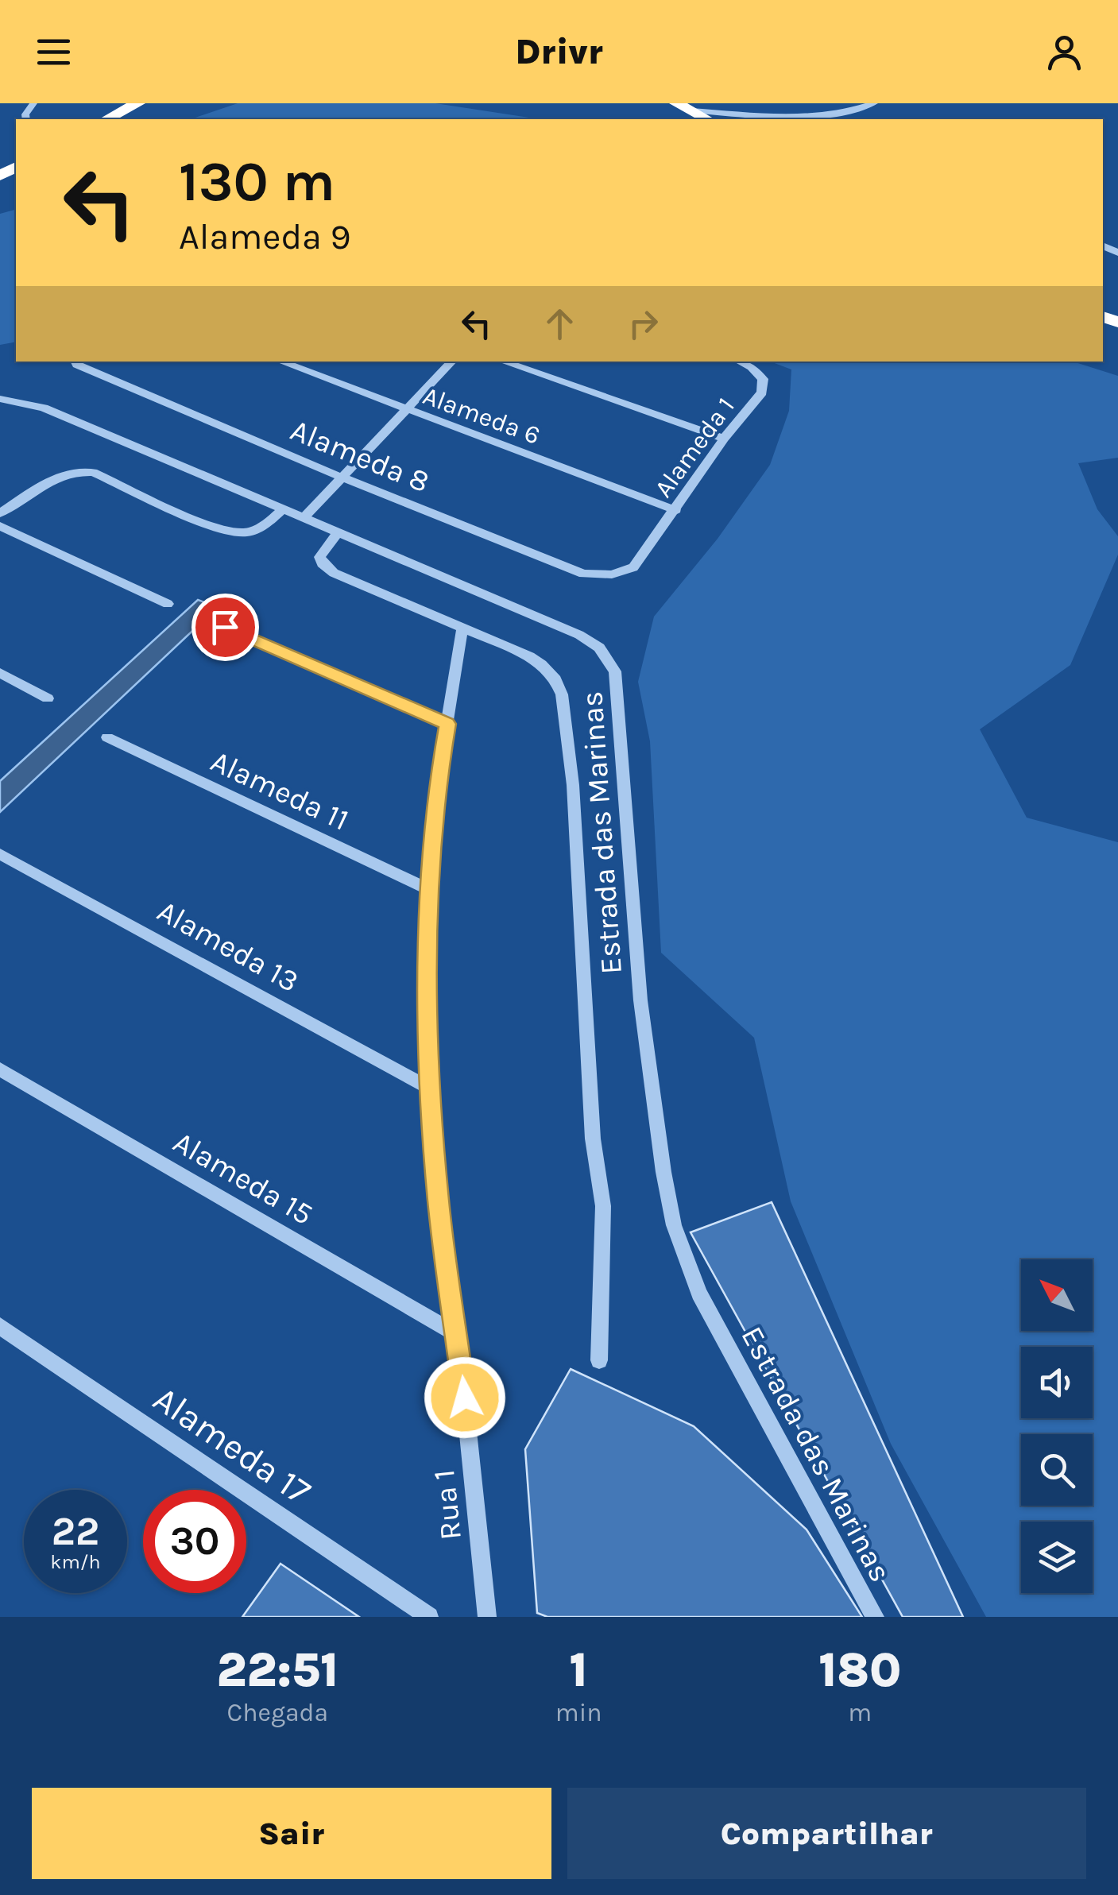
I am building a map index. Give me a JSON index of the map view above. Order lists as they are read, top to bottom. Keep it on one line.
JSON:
{"streets":{"street":["Alameda 6","Alameda 1","Alameda 8","Alameda 11","Estrada das Marinas","Alameda 13","Alameda 15","Alameda 17","Rua 1"]},"crossings":[["Alameda 6","Alameda 1"],["Alameda 1","Alameda 8"],["Alameda 11","Rua 1"],["Alameda 13","Rua 1"],["Alameda 15","Rua 1"]],"north":"top left","page":{"header":"Drivr","turn":["130 m","Alameda 9"],"speed":"22 km/h","limit":"30","eta":["22:51","Chegada","1","min","180","m"],"buttons":["Sair","Compartilhar"]}}
